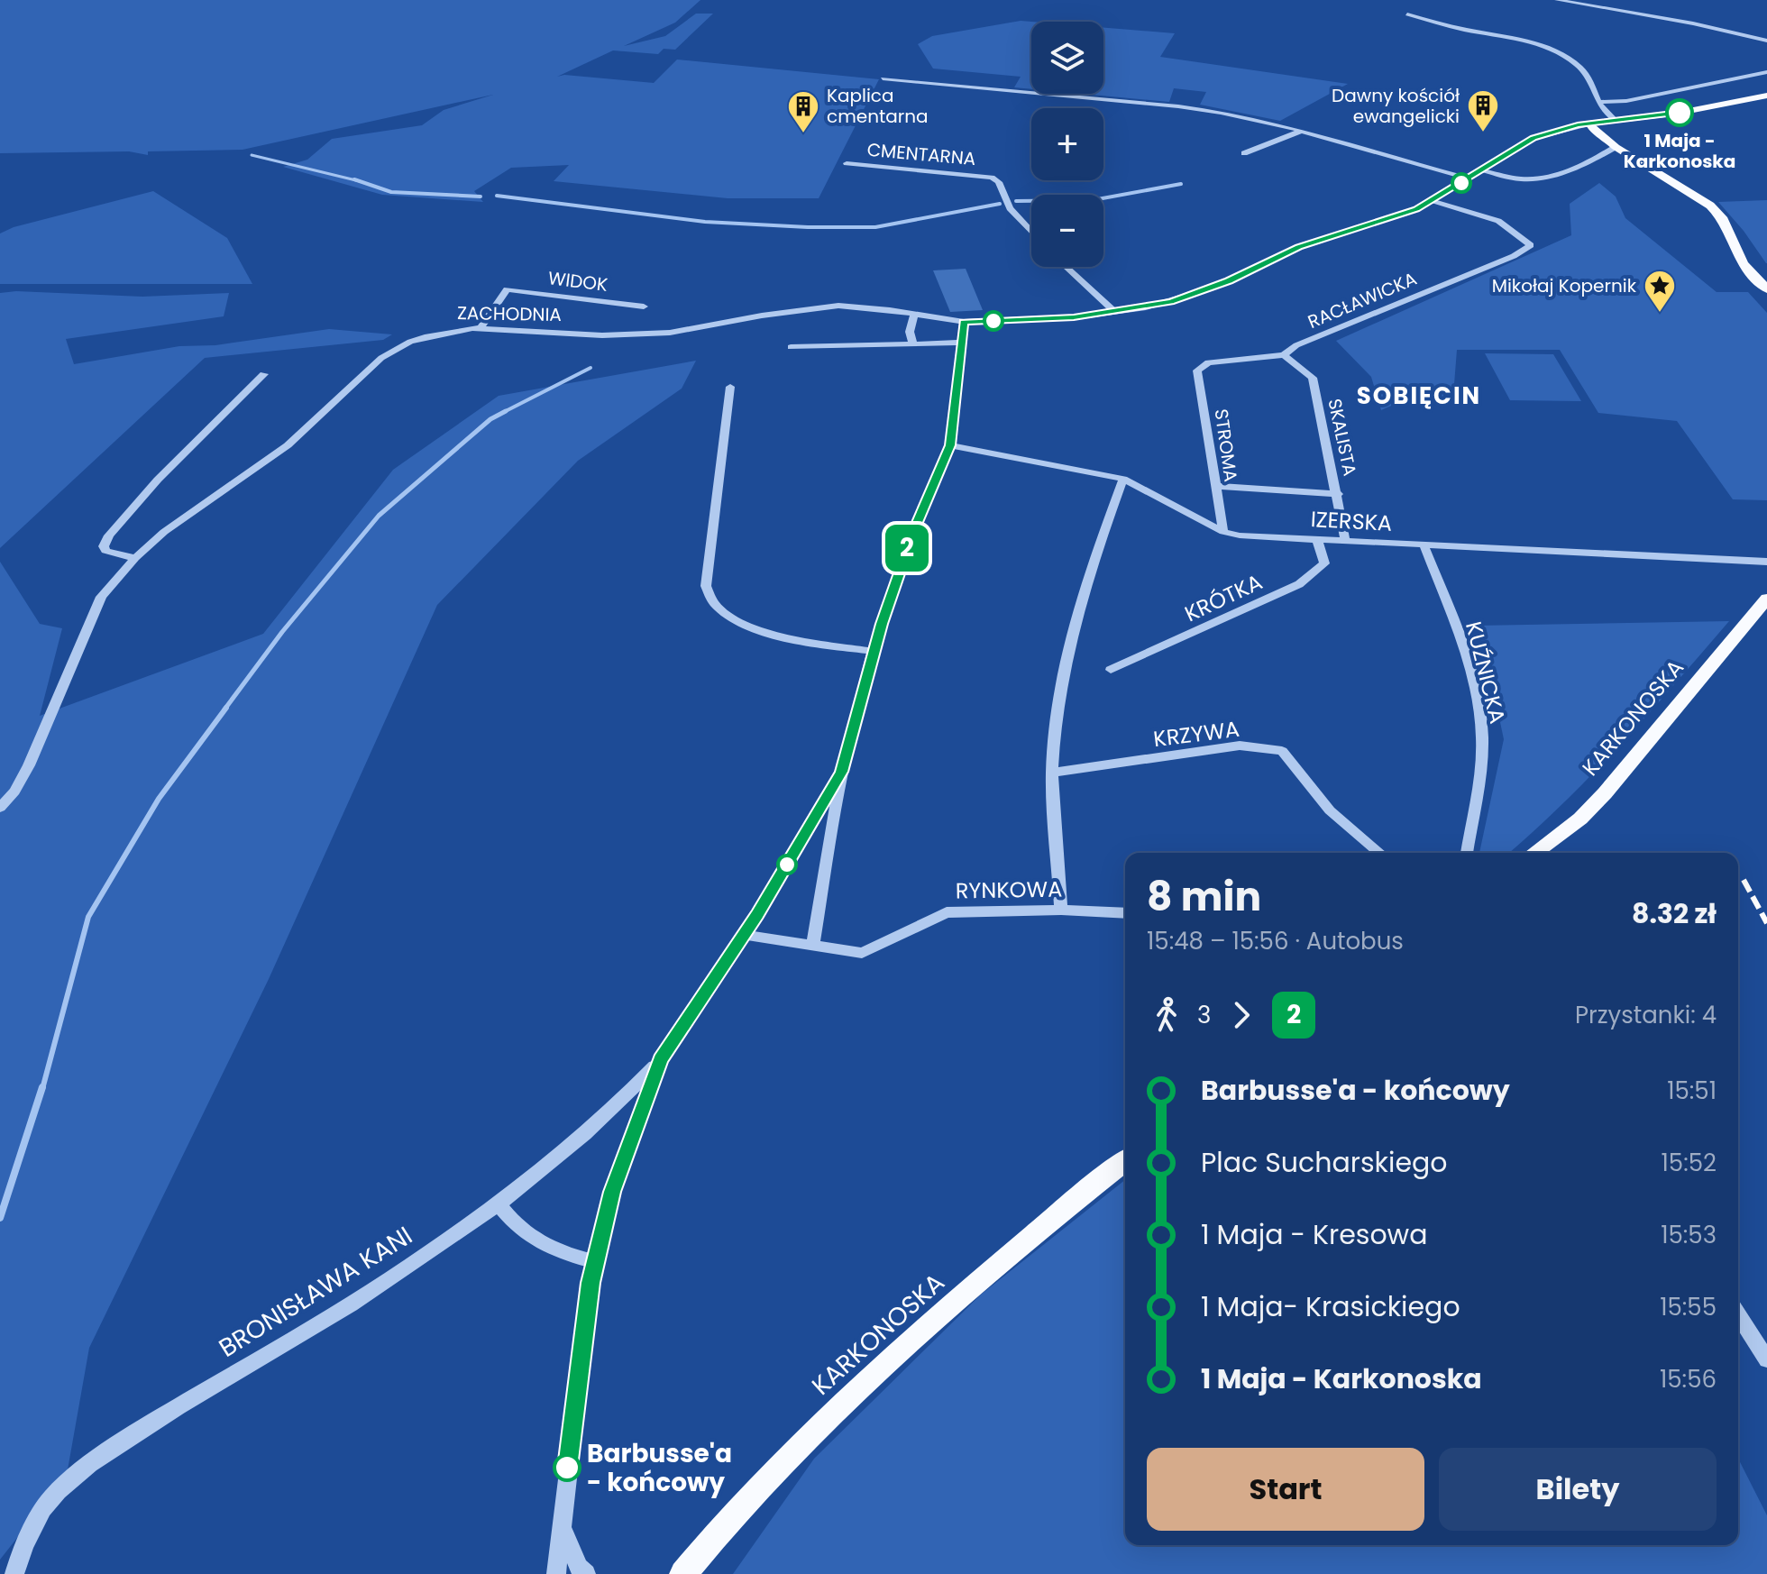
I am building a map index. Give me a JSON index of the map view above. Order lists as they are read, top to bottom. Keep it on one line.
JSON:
{"streets":{"main road":["KARKONOSKA"],"street":["CMENTARNA","WIDOK","RACŁAWICKA","ZACHODNIA","SKALISTA","STROMA","IZERSKA","KRÓTKA","KUŹNICKA","KRZYWA","RYNKOWA","BRONISŁAWA KANI"]},"crossings":[["WIDOK","ZACHODNIA"],["RACŁAWICKA","ZACHODNIA"],["RACŁAWICKA","SKALISTA"],["RACŁAWICKA","STROMA"],["SKALISTA","IZERSKA"],["STROMA","IZERSKA"],["IZERSKA","KRÓTKA"],["IZERSKA","KUŹNICKA"]],"districts":["SOBIĘCIN"],"places":{"other":["1 Maja - Karkonoska","Barbusse'a - końcowy"],"building":["Dawny kościół ewangelicki","Kaplica cmentarna"],"place":["Mikołaj Kopernik"]},"lines":["bus line 2"],"page":{"on_map":"2","map_buttons":["+","−"],"heading":["8 min","15:48 – 15:56 · Autobus","8.32 zł"],"legs":["3","2","Przystanki: 4"],"list":[{"name":"Barbusse'a - końcowy","value":"15:51"},{"name":"Plac Sucharskiego","value":"15:52"},{"name":"1 Maja - Kresowa","value":"15:53"},{"name":"1 Maja- Krasickiego","value":"15:55"},{"name":"1 Maja - Karkonoska","value":"15:56"}],"buttons":["Start","Bilety"]}}
